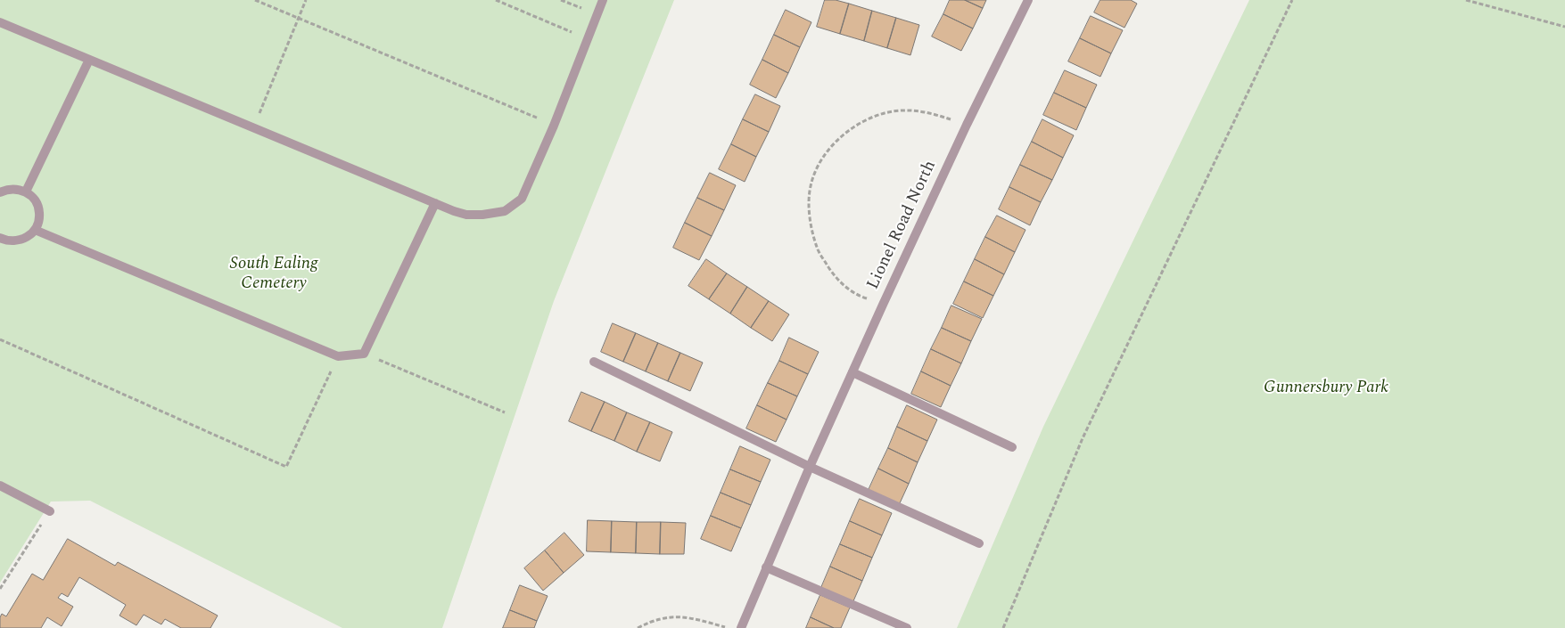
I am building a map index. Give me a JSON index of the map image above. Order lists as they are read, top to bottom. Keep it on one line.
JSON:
{"streets":{"street":["Lionel Road North"]},"parks":["South Ealing Cemetery","Gunnersbury Park"]}
